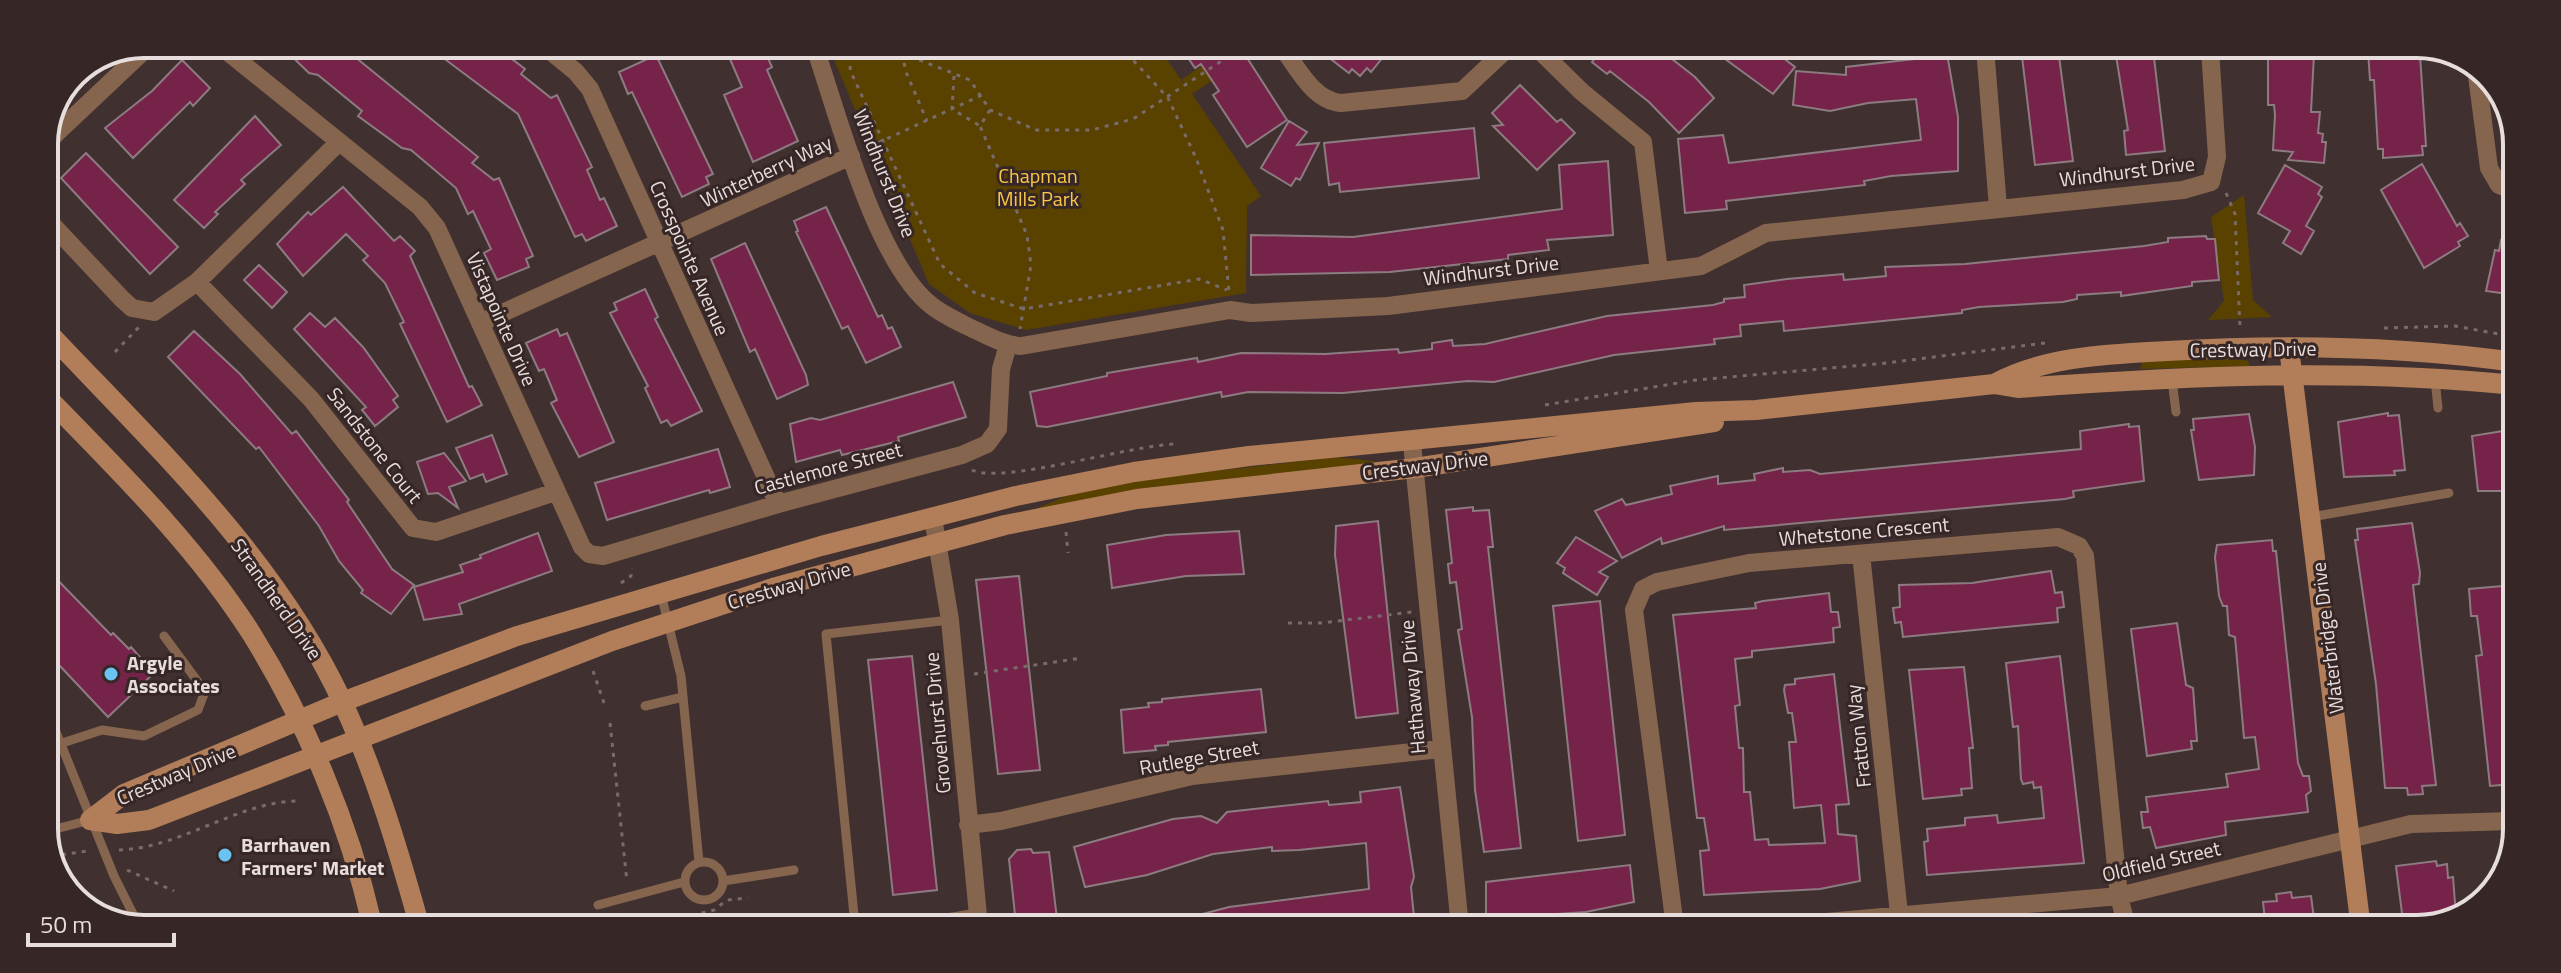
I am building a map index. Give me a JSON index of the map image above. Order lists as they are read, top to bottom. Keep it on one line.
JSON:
{"streets":{"street":["Winterberry Way","Windhurst Drive","Crosspointe Avenue","Vistapointe Drive","Crestway Drive","Sandstone Court","Castlemore Street","Whetstone Crescent","Strandherd Drive","Waterbridge Drive","Hathaway Drive","Grovehurst Drive","Fratton Way","Rutlege Street","Oldfield Street"]},"crossings":[["Winterberry Way","Windhurst Drive"],["Winterberry Way","Crosspointe Avenue"],["Winterberry Way","Vistapointe Drive"],["Windhurst Drive","Castlemore Street"],["Crosspointe Avenue","Castlemore Street"],["Vistapointe Drive","Sandstone Court"],["Vistapointe Drive","Castlemore Street"],["Crestway Drive","Strandherd Drive"],["Crestway Drive","Waterbridge Drive"],["Crestway Drive","Hathaway Drive"],["Crestway Drive","Grovehurst Drive"],["Whetstone Crescent","Fratton Way"],["Whetstone Crescent","Oldfield Street"],["Waterbridge Drive","Oldfield Street"],["Hathaway Drive","Rutlege Street"],["Grovehurst Drive","Rutlege Street"],["Fratton Way","Oldfield Street"]],"parks":["Chapman Mills Park"],"places":["Argyle Associates","Barrhaven Farmers' Market"],"scale_bar":"50 m"}
